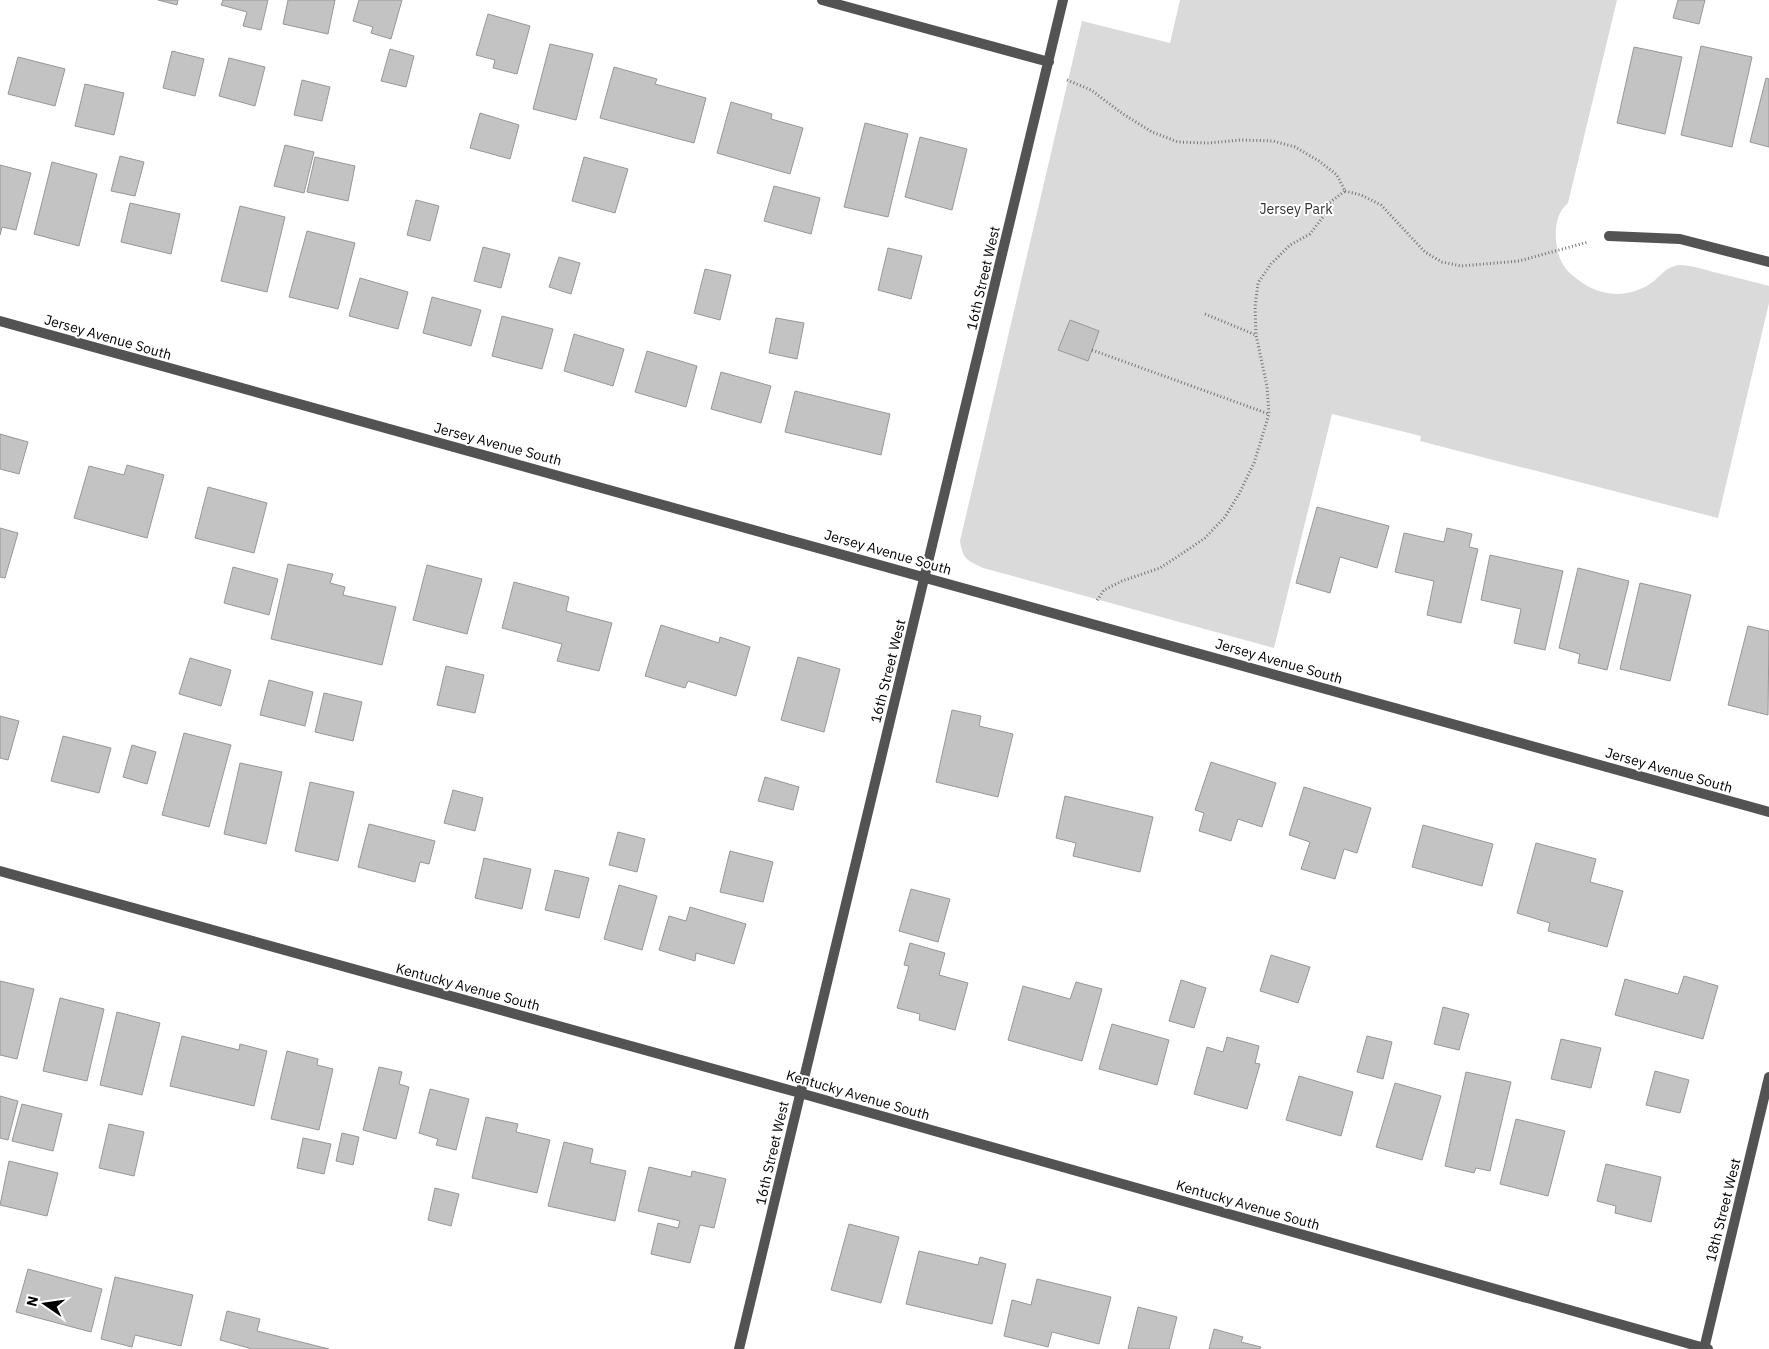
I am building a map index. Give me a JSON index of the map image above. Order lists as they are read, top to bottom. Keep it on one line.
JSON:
{"streets":{"street":["16th Street West","Jersey Avenue South","Kentucky Avenue South","18th Street West"]},"crossings":[["16th Street West","Jersey Avenue South"],["16th Street West","Kentucky Avenue South"],["Kentucky Avenue South","18th Street West"]],"parks":["Jersey Park"],"north":"left"}
